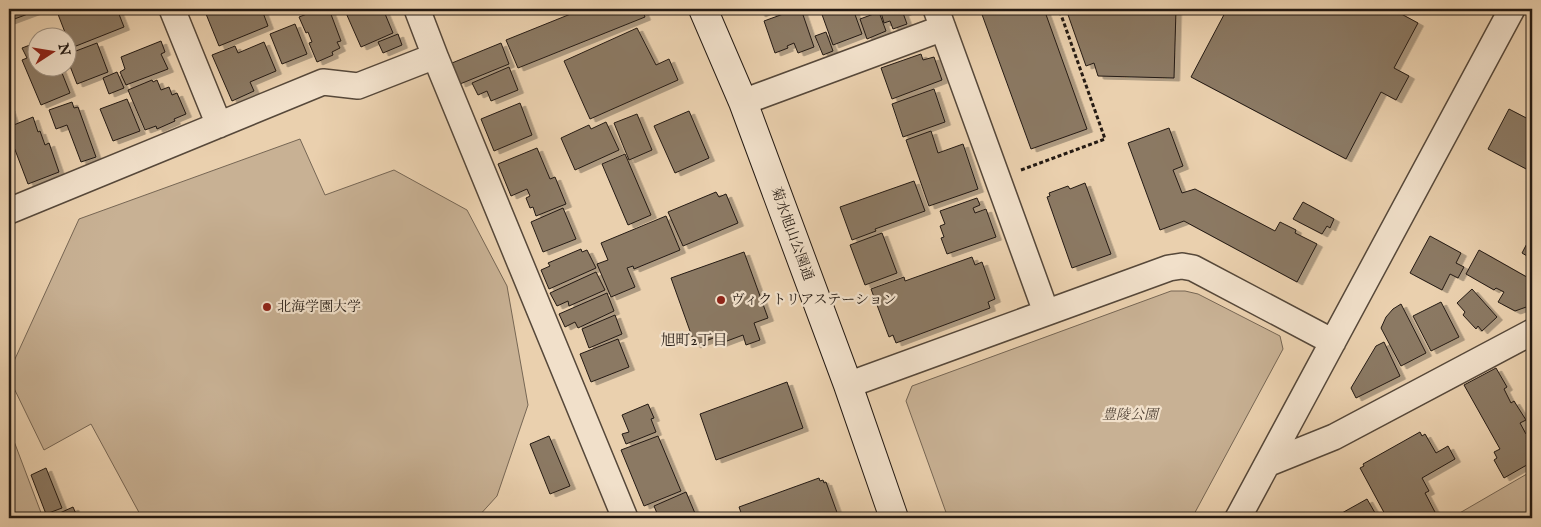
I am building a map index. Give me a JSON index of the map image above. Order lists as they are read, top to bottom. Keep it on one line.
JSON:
{"streets":{"street":["菊水旭山公園通"]},"districts":["旭町2丁目"],"parks":["豊陵公園"],"places":["ヴィクトリアステーション","北海学園大学"],"north":"right"}
